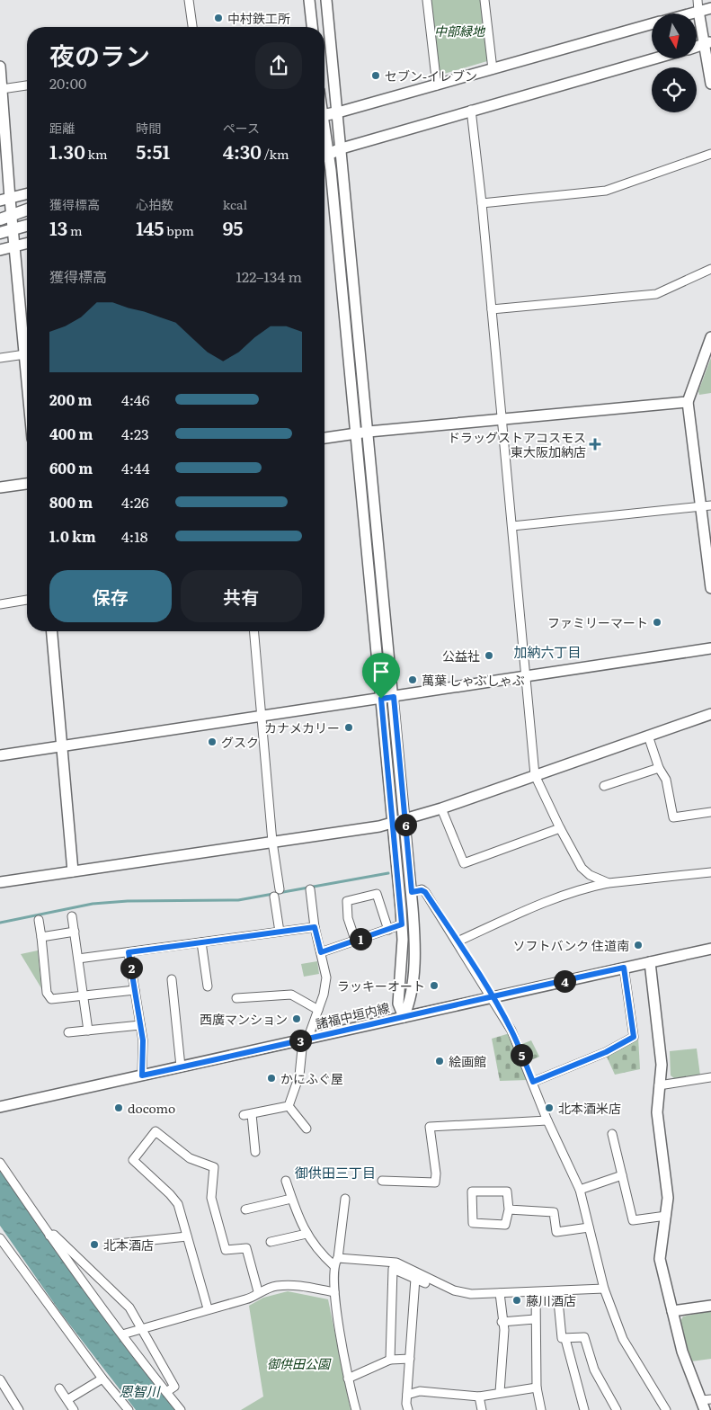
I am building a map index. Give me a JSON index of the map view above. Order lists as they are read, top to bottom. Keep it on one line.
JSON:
{"streets":{"street":["諸福中垣内線"]},"districts":["加納六丁目","御供田三丁目"],"water":["恩智川"],"parks":["中部緑地","御供田公園"],"places":{"other":["中村鉄工所","セブン-イレブン","ファミリーマート","公益社","萬葉 しゃぶしゃぶ","カナメカリー","グスク","ソフトバンク 住道南","ラッキーオート","西廣マンション","絵画館","かにふぐ屋","docomo","北本酒米店","北本酒店","藤川酒店"],"health":["ドラッグストアコスモス 東大阪加納店"]},"north":"bottom","page":{"heading":["夜のラン","20:00"],"stats":[["距離","1.30 km"],["時間","5:51"],["ペース","4:30 /km"],["獲得標高","13 m"],["心拍数","145 bpm"],["kcal","95"]],"chart":["獲得標高","122–134 m"],"list":[{"name":"200 m","note":"4:46"},{"name":"400 m","note":"4:23"},{"name":"600 m","note":"4:44"},{"name":"800 m","note":"4:26"},{"name":"1.0 km","note":"4:18"}],"buttons":["保存","共有"],"pins":["6","1","2","4","3","5"]}}
